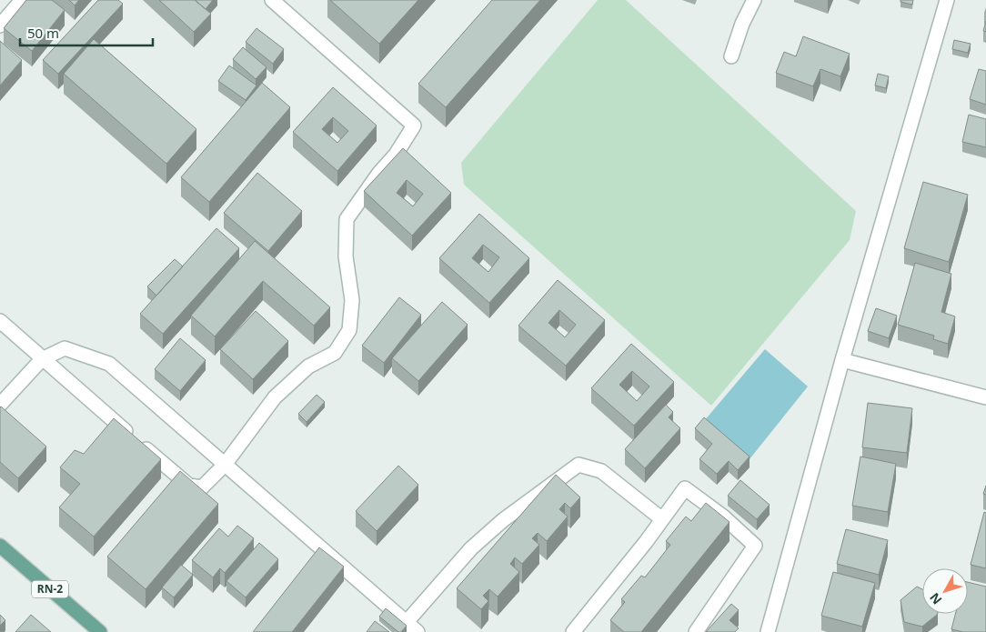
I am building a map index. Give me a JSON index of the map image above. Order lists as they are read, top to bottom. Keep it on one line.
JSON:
{"streets":{"main road":["RN-2"]},"scale_bar":"50 m","north":"bottom left"}
